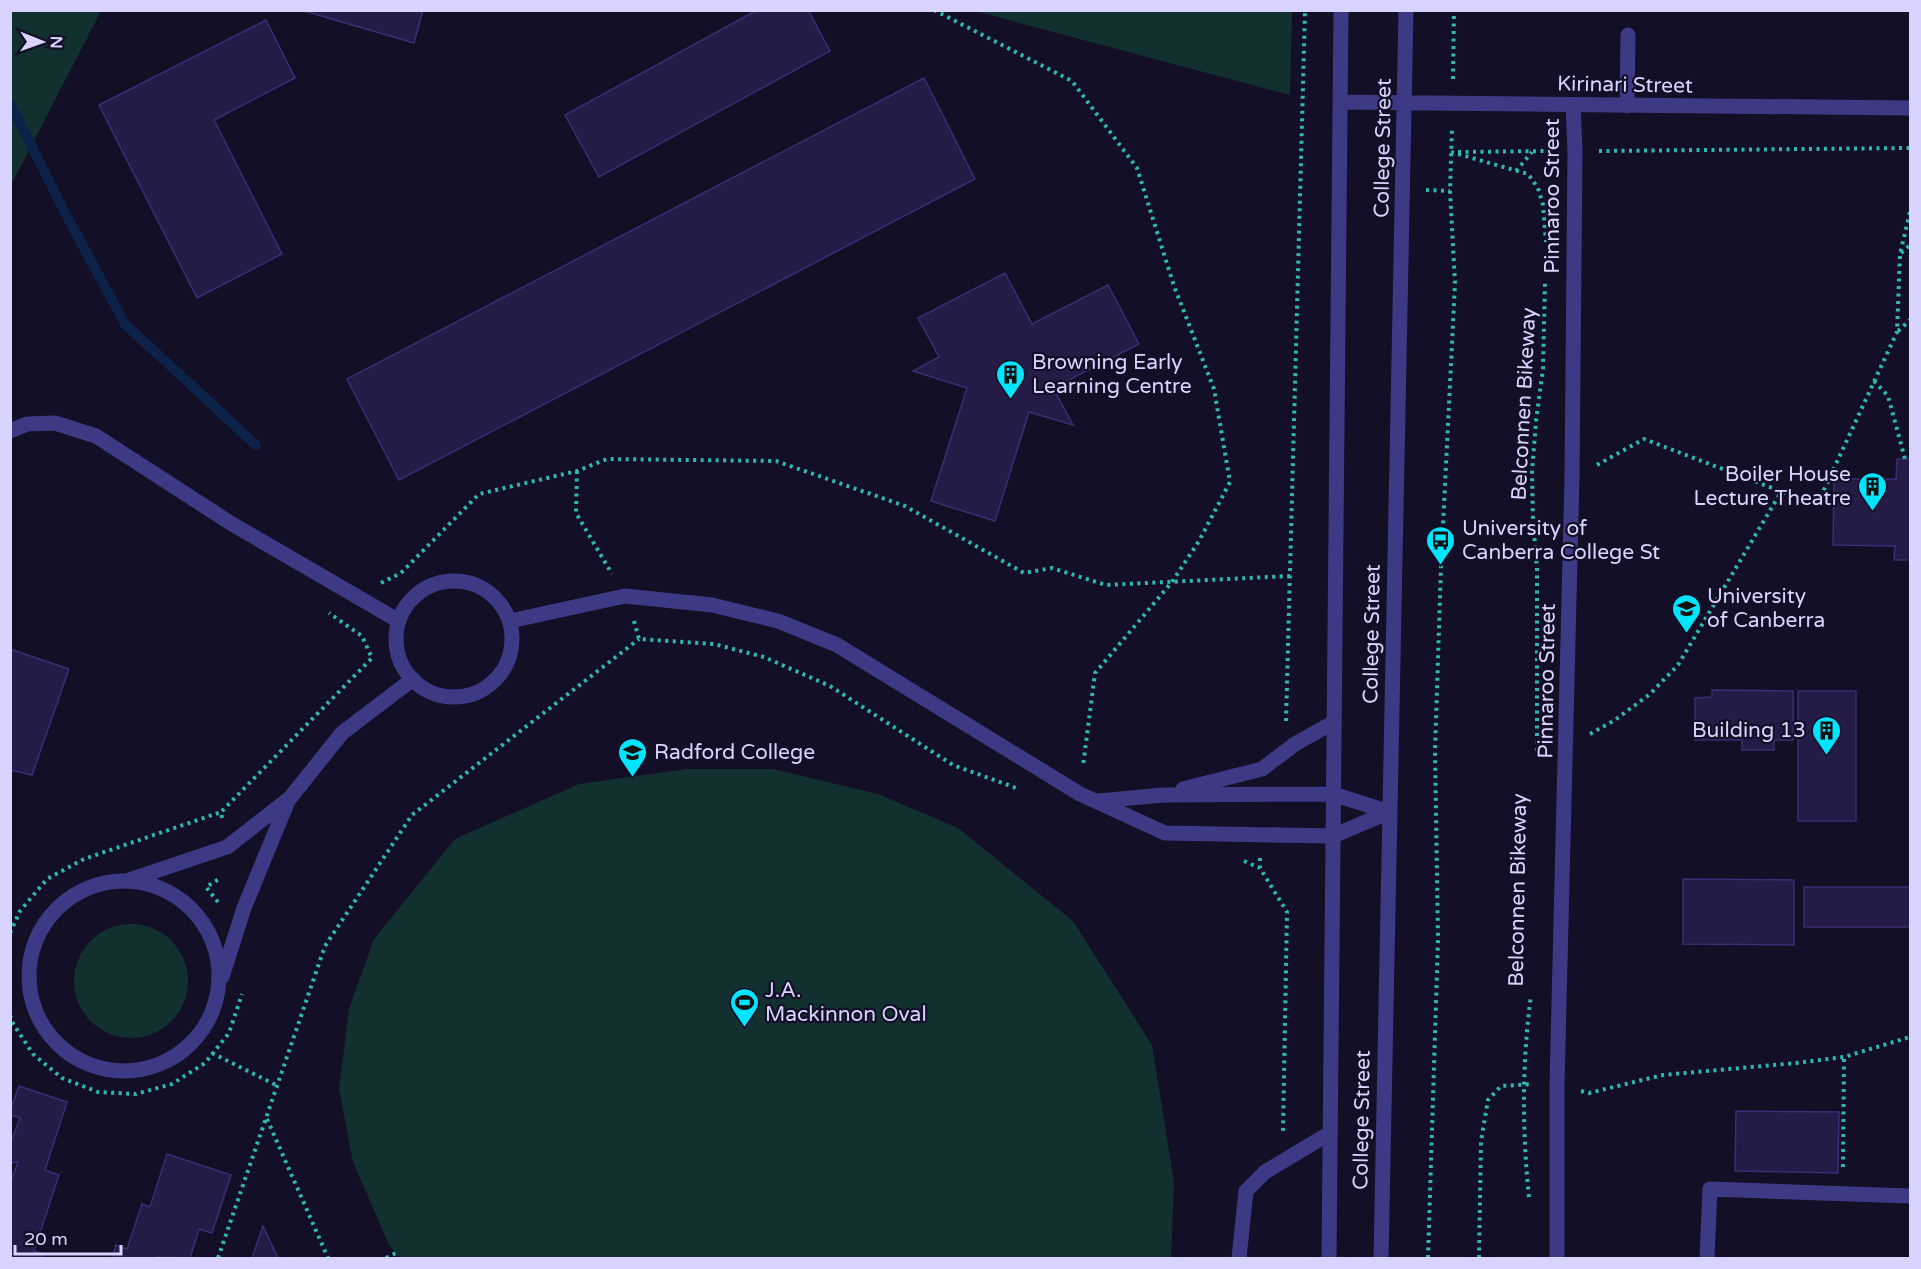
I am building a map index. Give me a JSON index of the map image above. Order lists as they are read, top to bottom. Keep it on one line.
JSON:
{"streets":{"street":["Kirinari Street","College Street","Pinnaroo Street"],"path":["Belconnen Bikeway"]},"crossings":[["Kirinari Street","College Street"],["Kirinari Street","Pinnaroo Street"]],"places":{"building":["Browning Early Learning Centre","Boiler House Lecture Theatre","Building 13"],"bus stop":["University of Canberra College St"],"school or university":["University of Canberra","Radford College"],"sports":["J.A. Mackinnon Oval"]},"scale_bar":"20 m","north":"right"}
